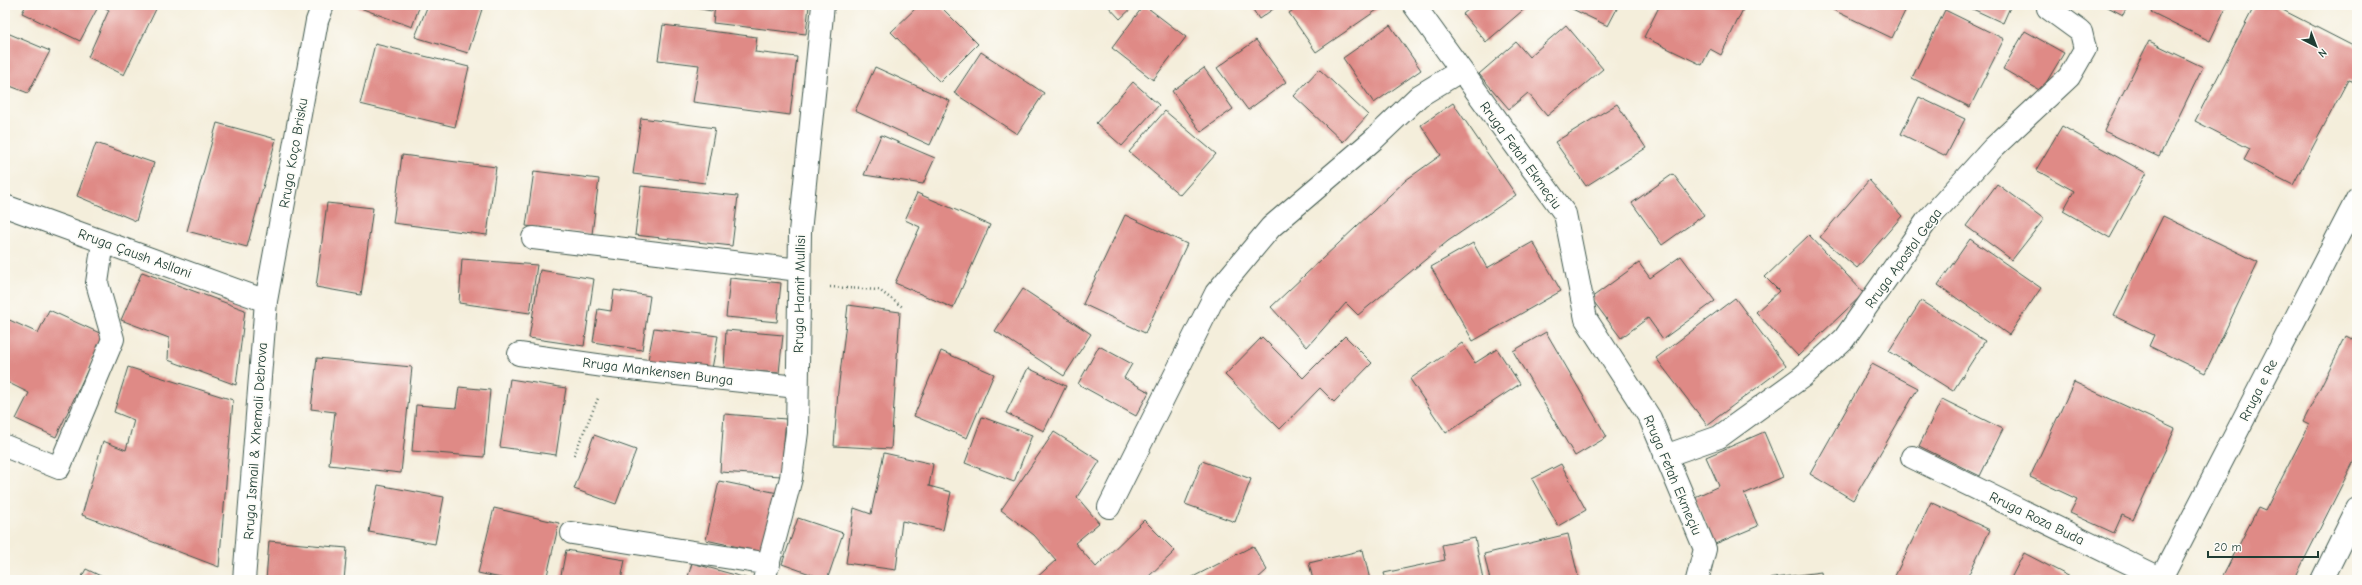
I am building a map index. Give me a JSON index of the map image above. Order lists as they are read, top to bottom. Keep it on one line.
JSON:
{"streets":{"street":["Rruga Koço Brisku","Rruga Fetah Ekmeçiu","Rruga Çaush Asllani","Rruga Apostol Gega","Rruga Hamit Mullisi","Rruga Mankensen Bunga","Rruga e Re","Rruga Ismail & Xhemali Debrova","Rruga Roza Buda"]},"crossings":[["Rruga Koço Brisku","Rruga Çaush Asllani"],["Rruga Koço Brisku","Rruga Ismail & Xhemali Debrova"],["Rruga Fetah Ekmeçiu","Rruga Apostol Gega"],["Rruga Çaush Asllani","Rruga Ismail & Xhemali Debrova"],["Rruga Hamit Mullisi","Rruga Mankensen Bunga"],["Rruga e Re","Rruga Roza Buda"]],"scale_bar":"20 m","north":"bottom right"}
